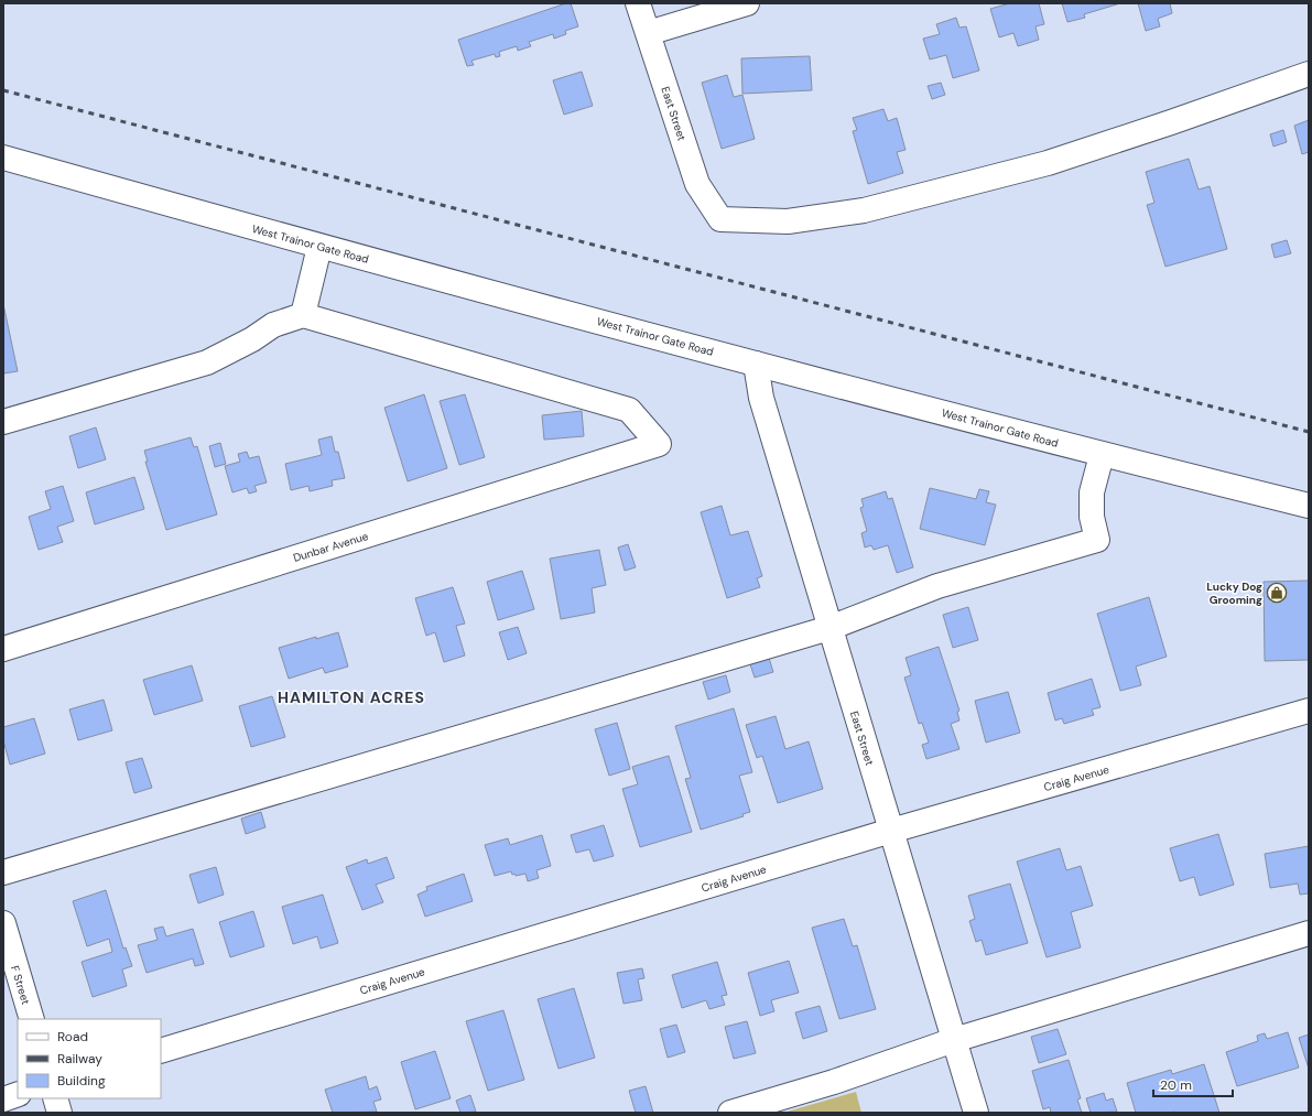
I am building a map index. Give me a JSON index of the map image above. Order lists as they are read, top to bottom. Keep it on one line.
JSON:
{"streets":{"street":["East Street","West Trainor Gate Road","Dunbar Avenue","Craig Avenue","F Street"]},"crossings":[["East Street","West Trainor Gate Road"],["East Street","Craig Avenue"]],"districts":["HAMILTON ACRES"],"places":{"shop":["Lucky Dog Grooming"]},"legend":["Road","Railway","Building"],"scale_bar":"20 m"}
